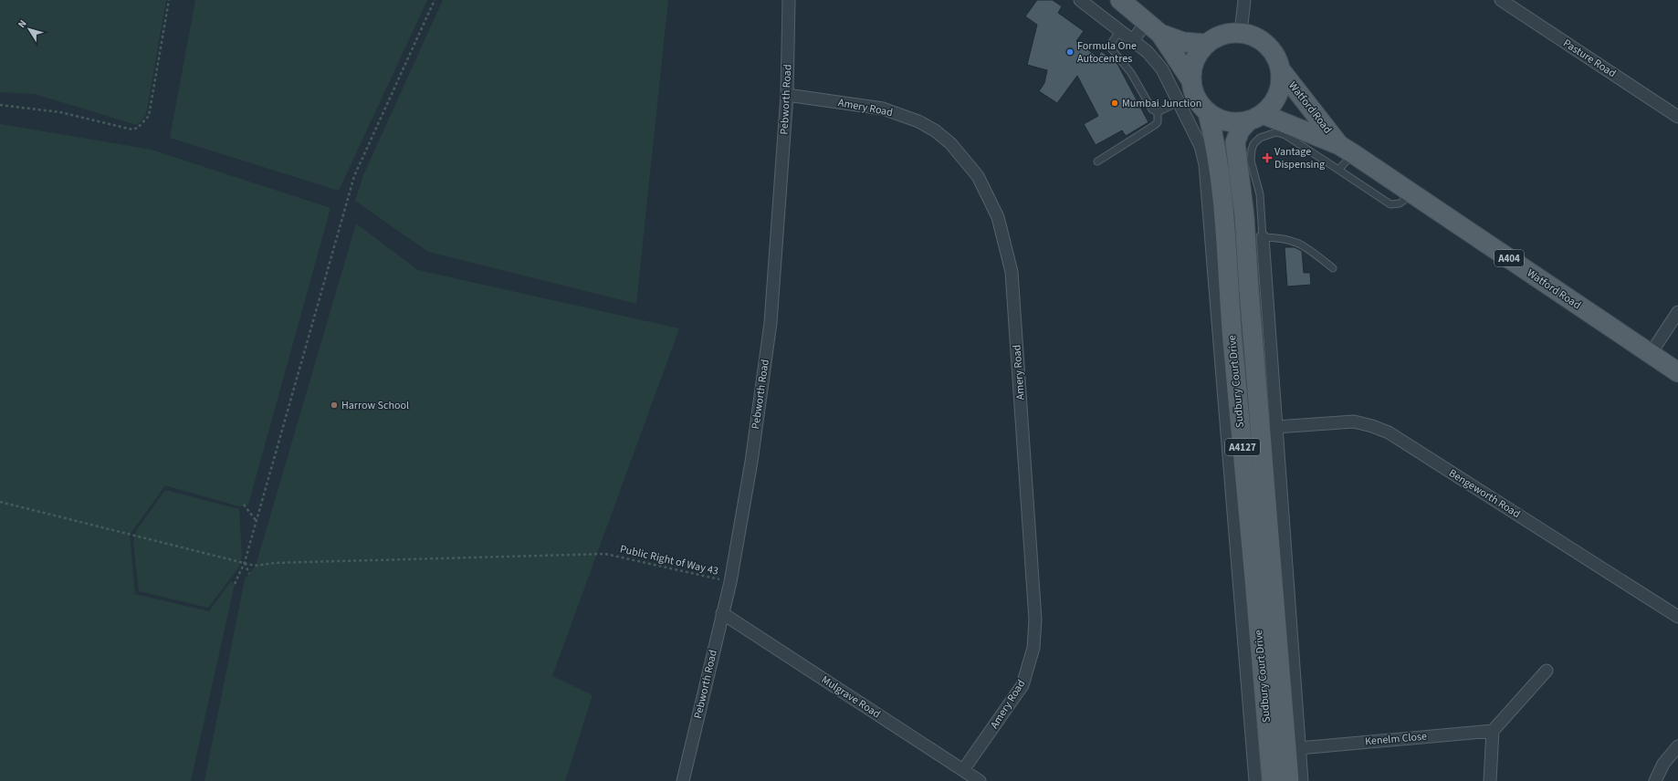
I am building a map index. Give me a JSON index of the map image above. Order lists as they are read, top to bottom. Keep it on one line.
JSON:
{"streets":{"main road":["Watford Road","A404","Sudbury Court Drive","A4127"],"street":["Pasture Road","Pebworth Road","Amery Road","Bengeworth Road","Mulgrave Road","Kenelm Close"],"path":["Public Right of Way 43"]},"crossings":[["Pebworth Road","Amery Road"],["Pebworth Road","Public Right of Way 43"],["Pebworth Road","Mulgrave Road"],["Amery Road","Mulgrave Road"],["Watford Road","Sudbury Court Drive"],["Sudbury Court Drive","Bengeworth Road"],["Sudbury Court Drive","Kenelm Close"]],"places":{"other":["Formula One Autocentres","Mumbai Junction","Harrow School"],"health":["Vantage Dispensing"]},"north":"top left"}
